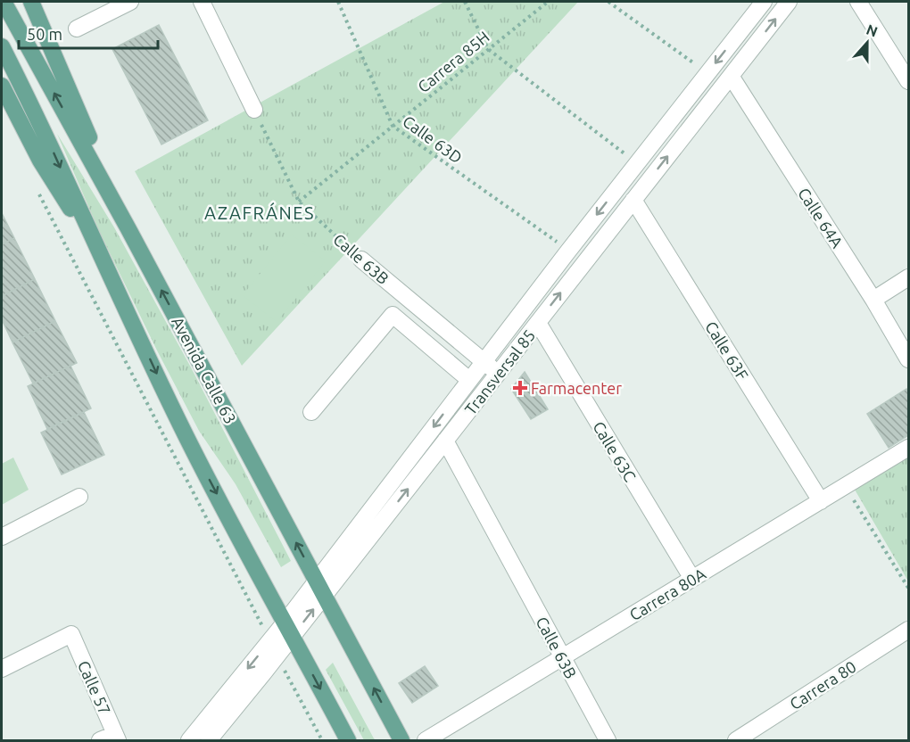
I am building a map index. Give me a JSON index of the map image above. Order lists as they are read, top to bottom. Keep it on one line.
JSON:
{"streets":{"main road":["Avenida Calle 63"],"street":["Calle 64A","Calle 63B","Calle 63F","Transversal 85","Calle 63C","Carrera 80A","Carrera 80","Calle 57"],"path":["Carrera 85H","Calle 63D"]},"crossings":[["Carrera 85H","Calle 63D"],["Carrera 85H","Calle 63B"],["Calle 63D","Transversal 85"],["Calle 64A","Transversal 85"],["Calle 63B","Transversal 85"],["Calle 63B","Carrera 80A"],["Calle 63F","Transversal 85"],["Calle 63F","Carrera 80A"],["Avenida Calle 63","Transversal 85"],["Transversal 85","Calle 63C"],["Calle 63C","Carrera 80A"]],"districts":["AZAFRÁNES"],"places":{"health":["Farmacenter"]},"scale_bar":"50 m","north":"top"}
